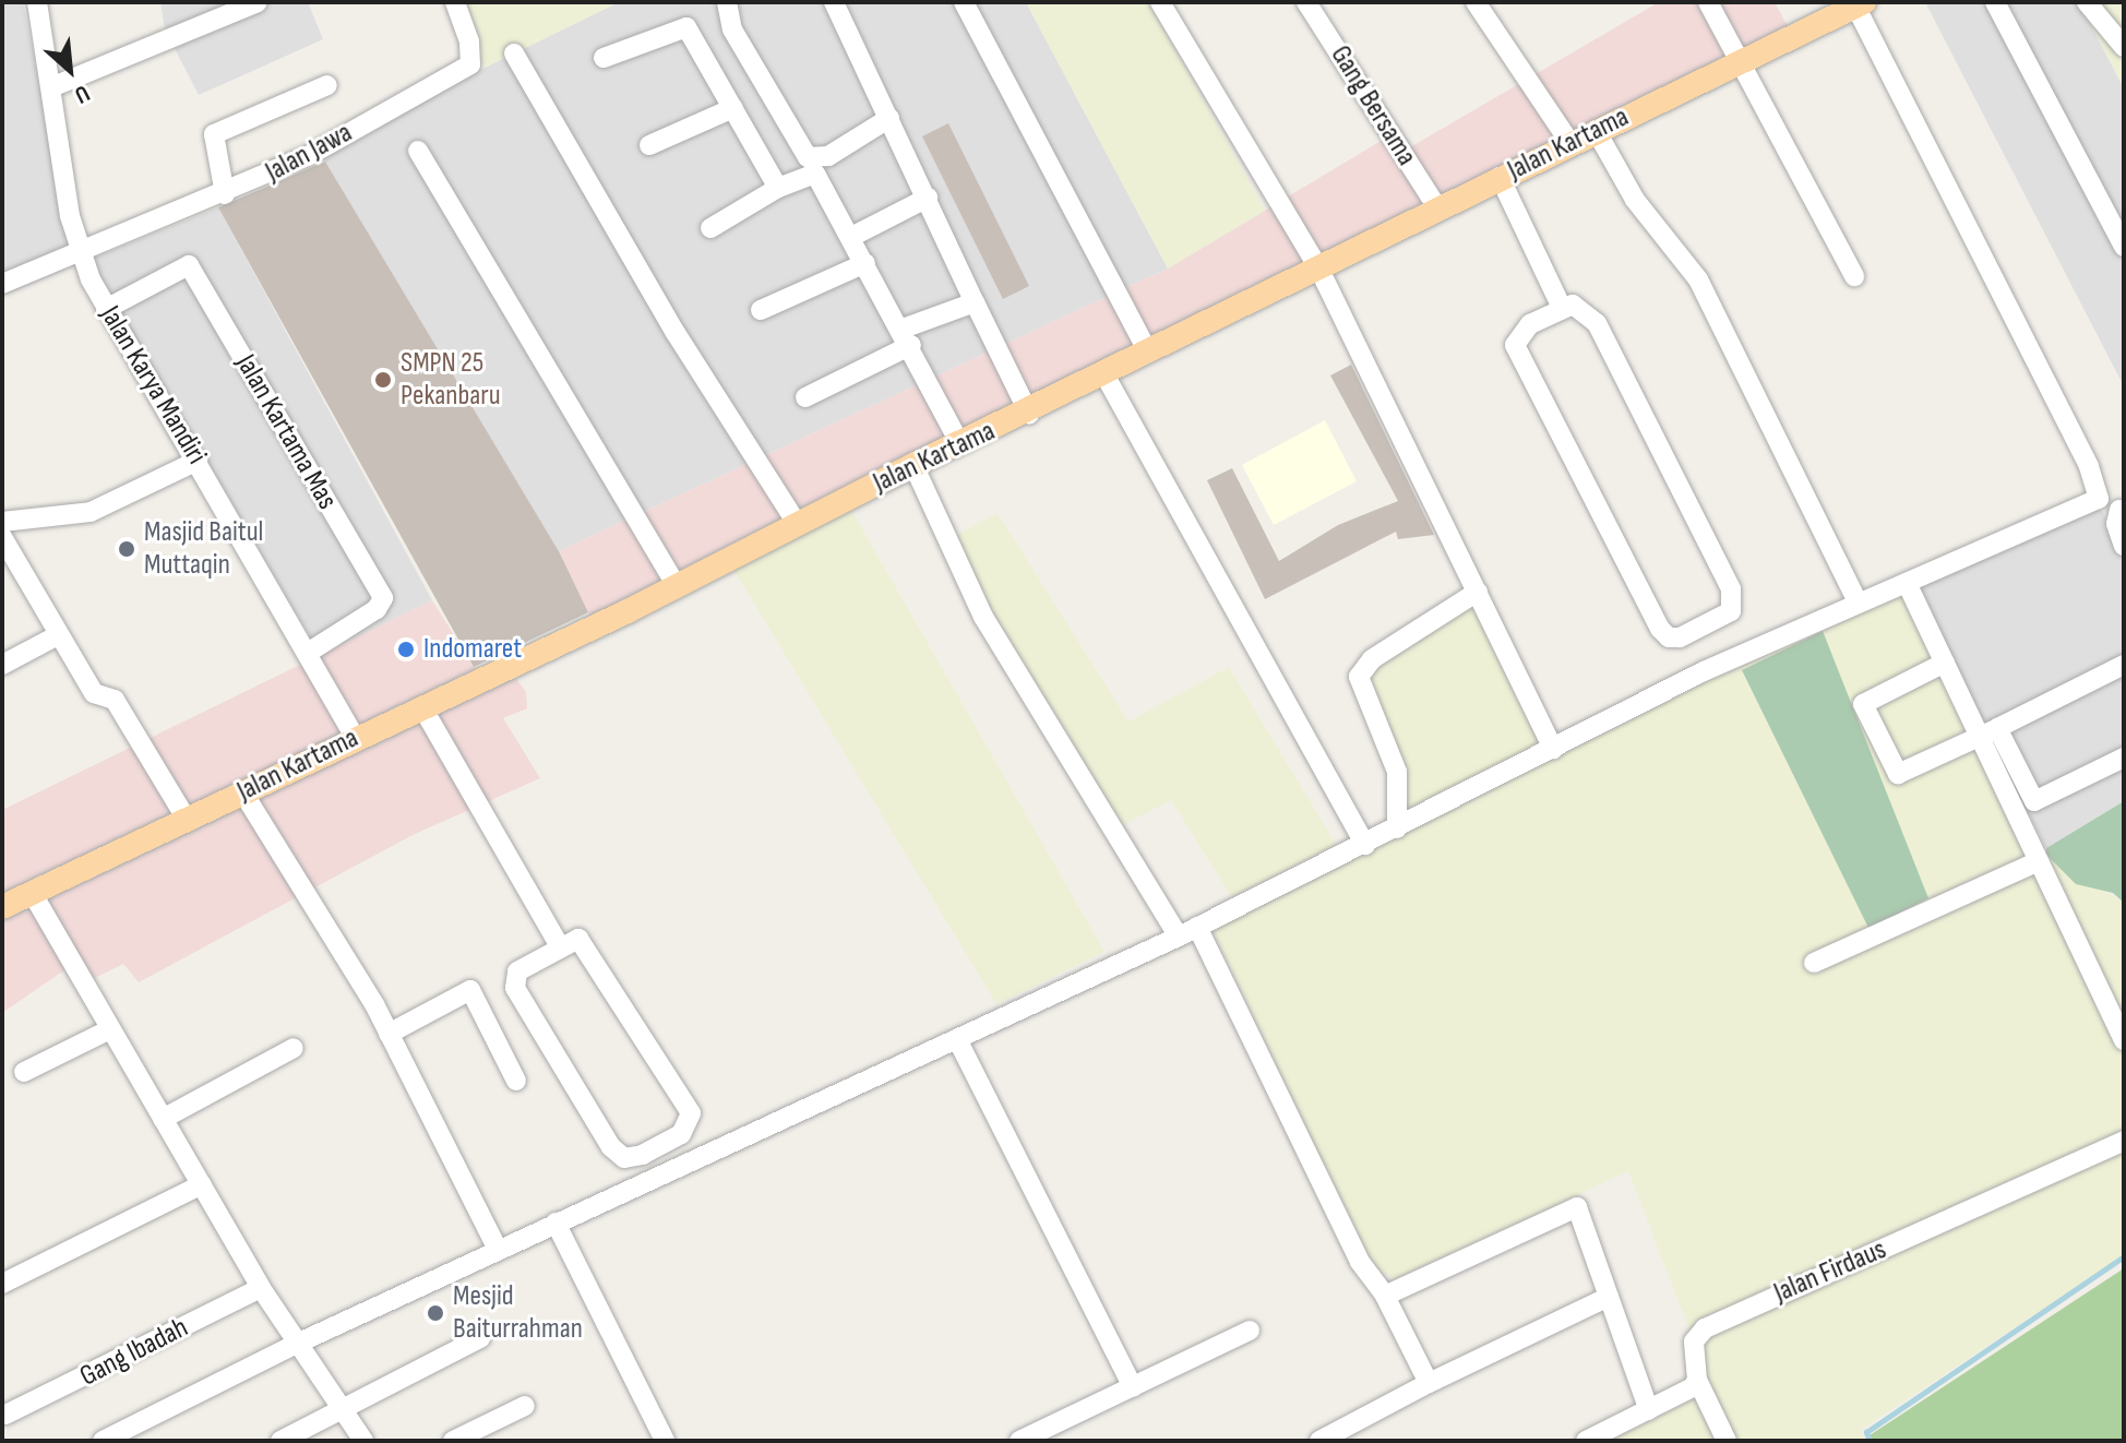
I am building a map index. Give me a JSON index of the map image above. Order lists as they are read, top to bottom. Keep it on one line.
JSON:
{"streets":{"main road":["Jalan Kartama"],"street":["Gang Bersama","Jalan Jawa","Jalan Karya Mandiri","Jalan Kartama Mas","Jalan Firdaus","Gang Ibadah"]},"crossings":[["Gang Bersama","Jalan Kartama"],["Jalan Kartama","Jalan Karya Mandiri"],["Jalan Jawa","Jalan Karya Mandiri"],["Jalan Karya Mandiri","Jalan Kartama Mas"]],"places":["SMPN 25 Pekanbaru","Masjid Baitul Muttaqin","Indomaret","Mesjid Baiturrahman"],"north":"bottom right"}
